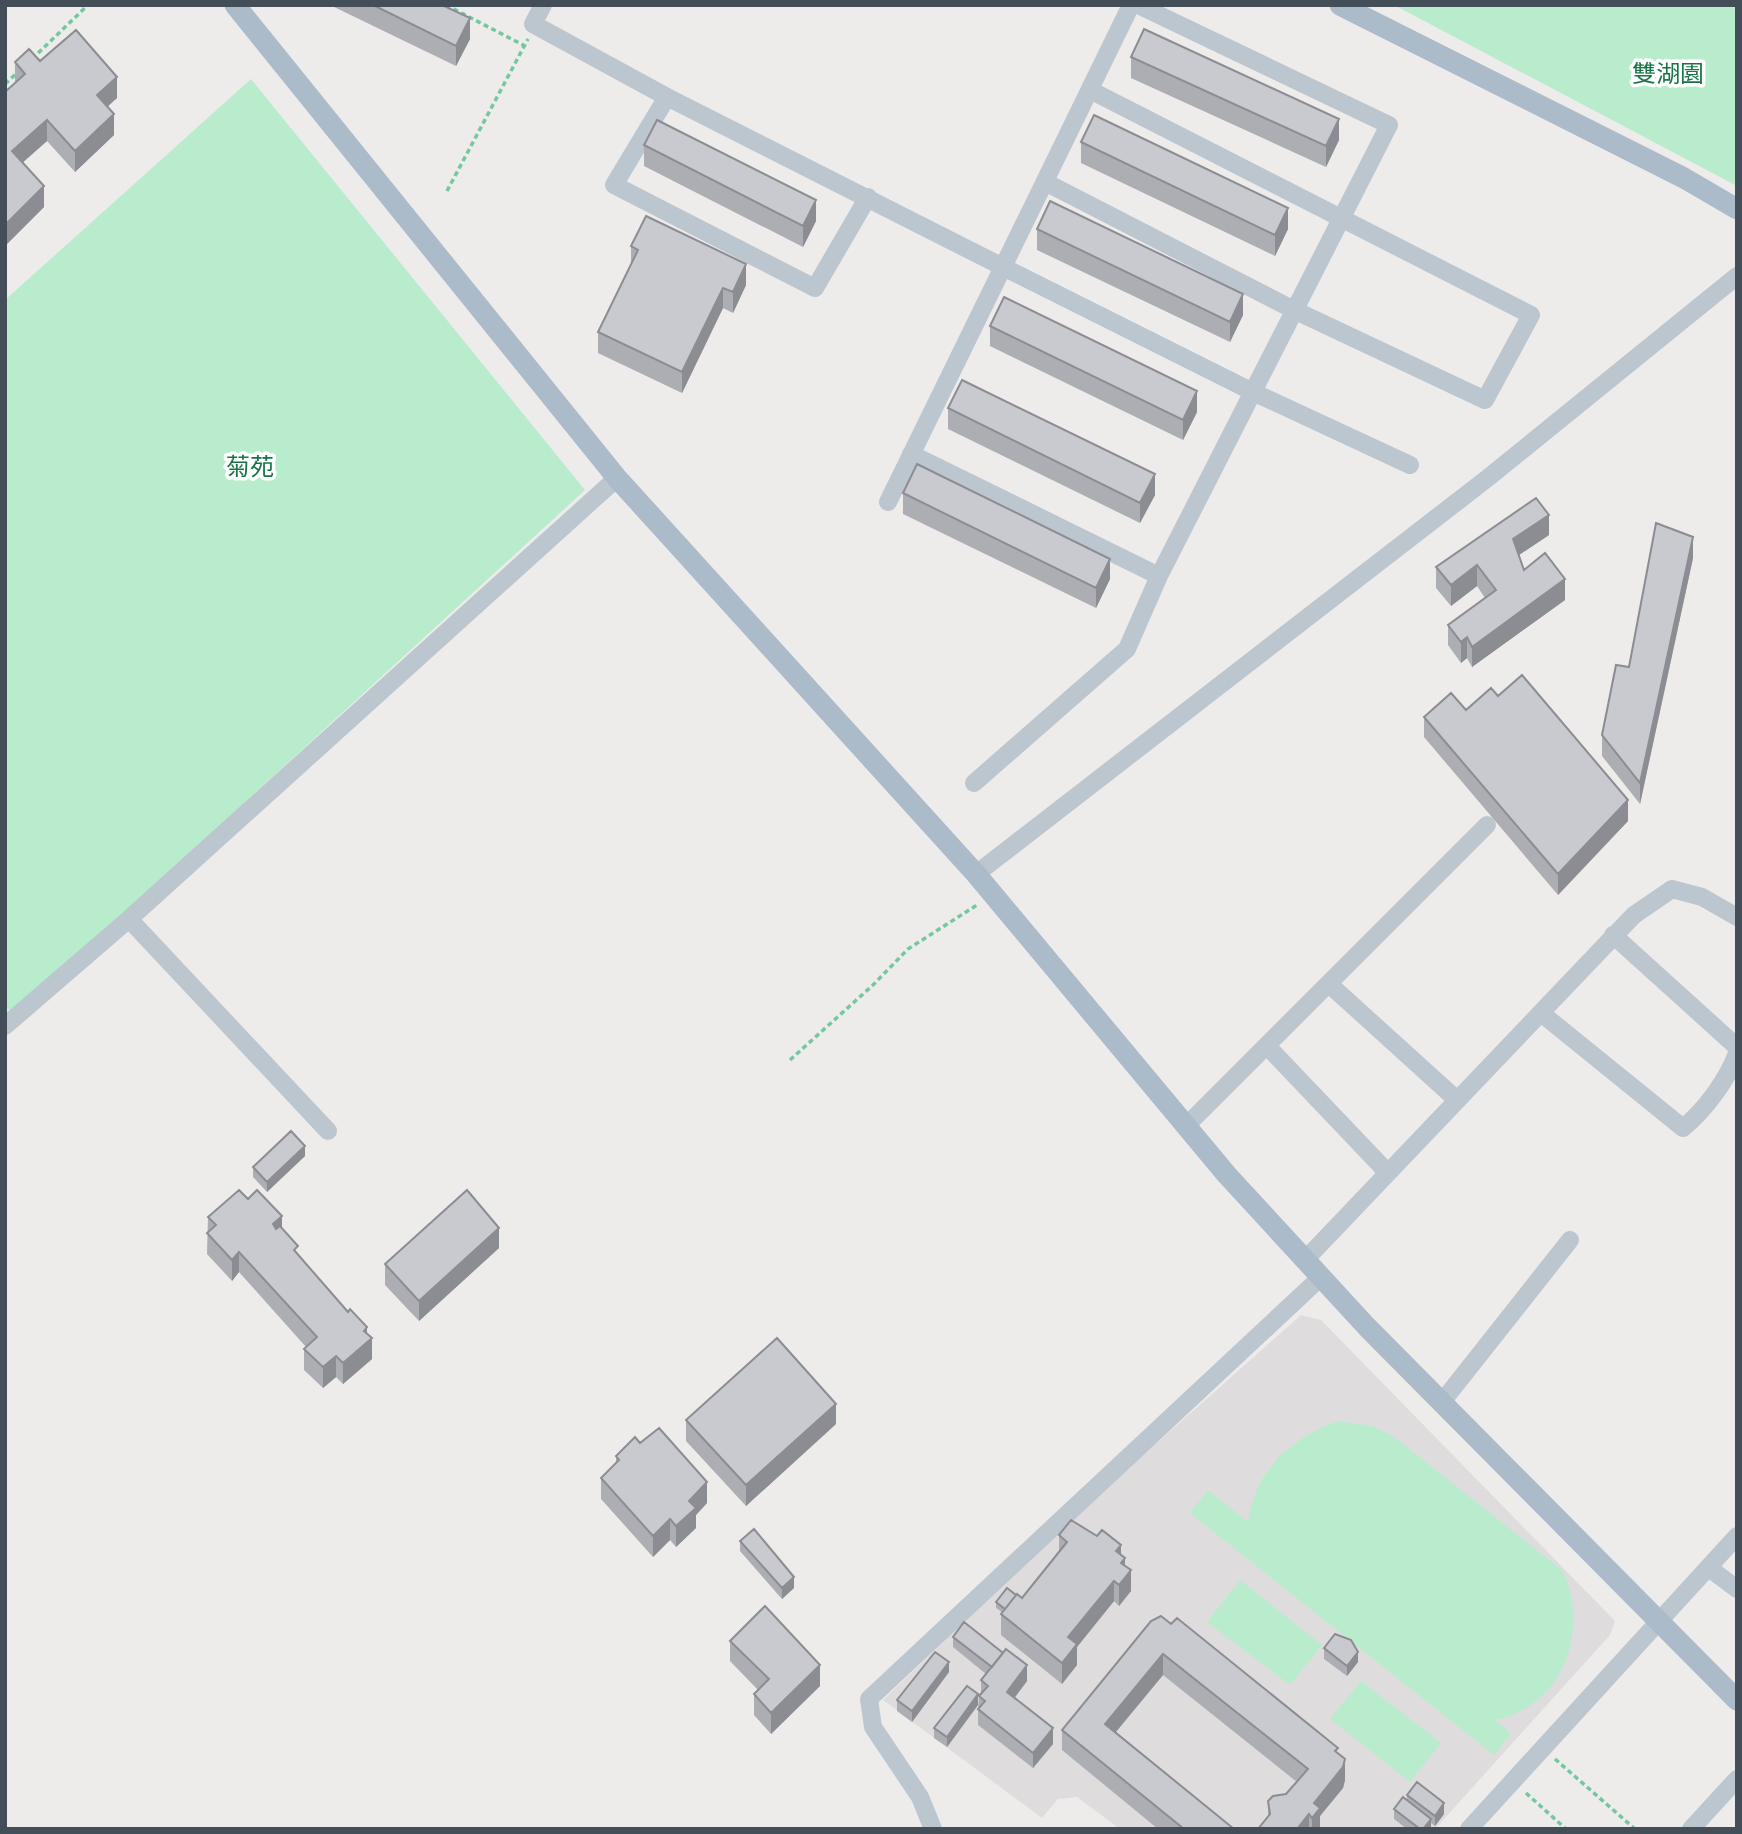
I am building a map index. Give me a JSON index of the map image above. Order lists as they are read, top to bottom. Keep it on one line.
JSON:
{"parks":["雙湖園","菊苑"]}
